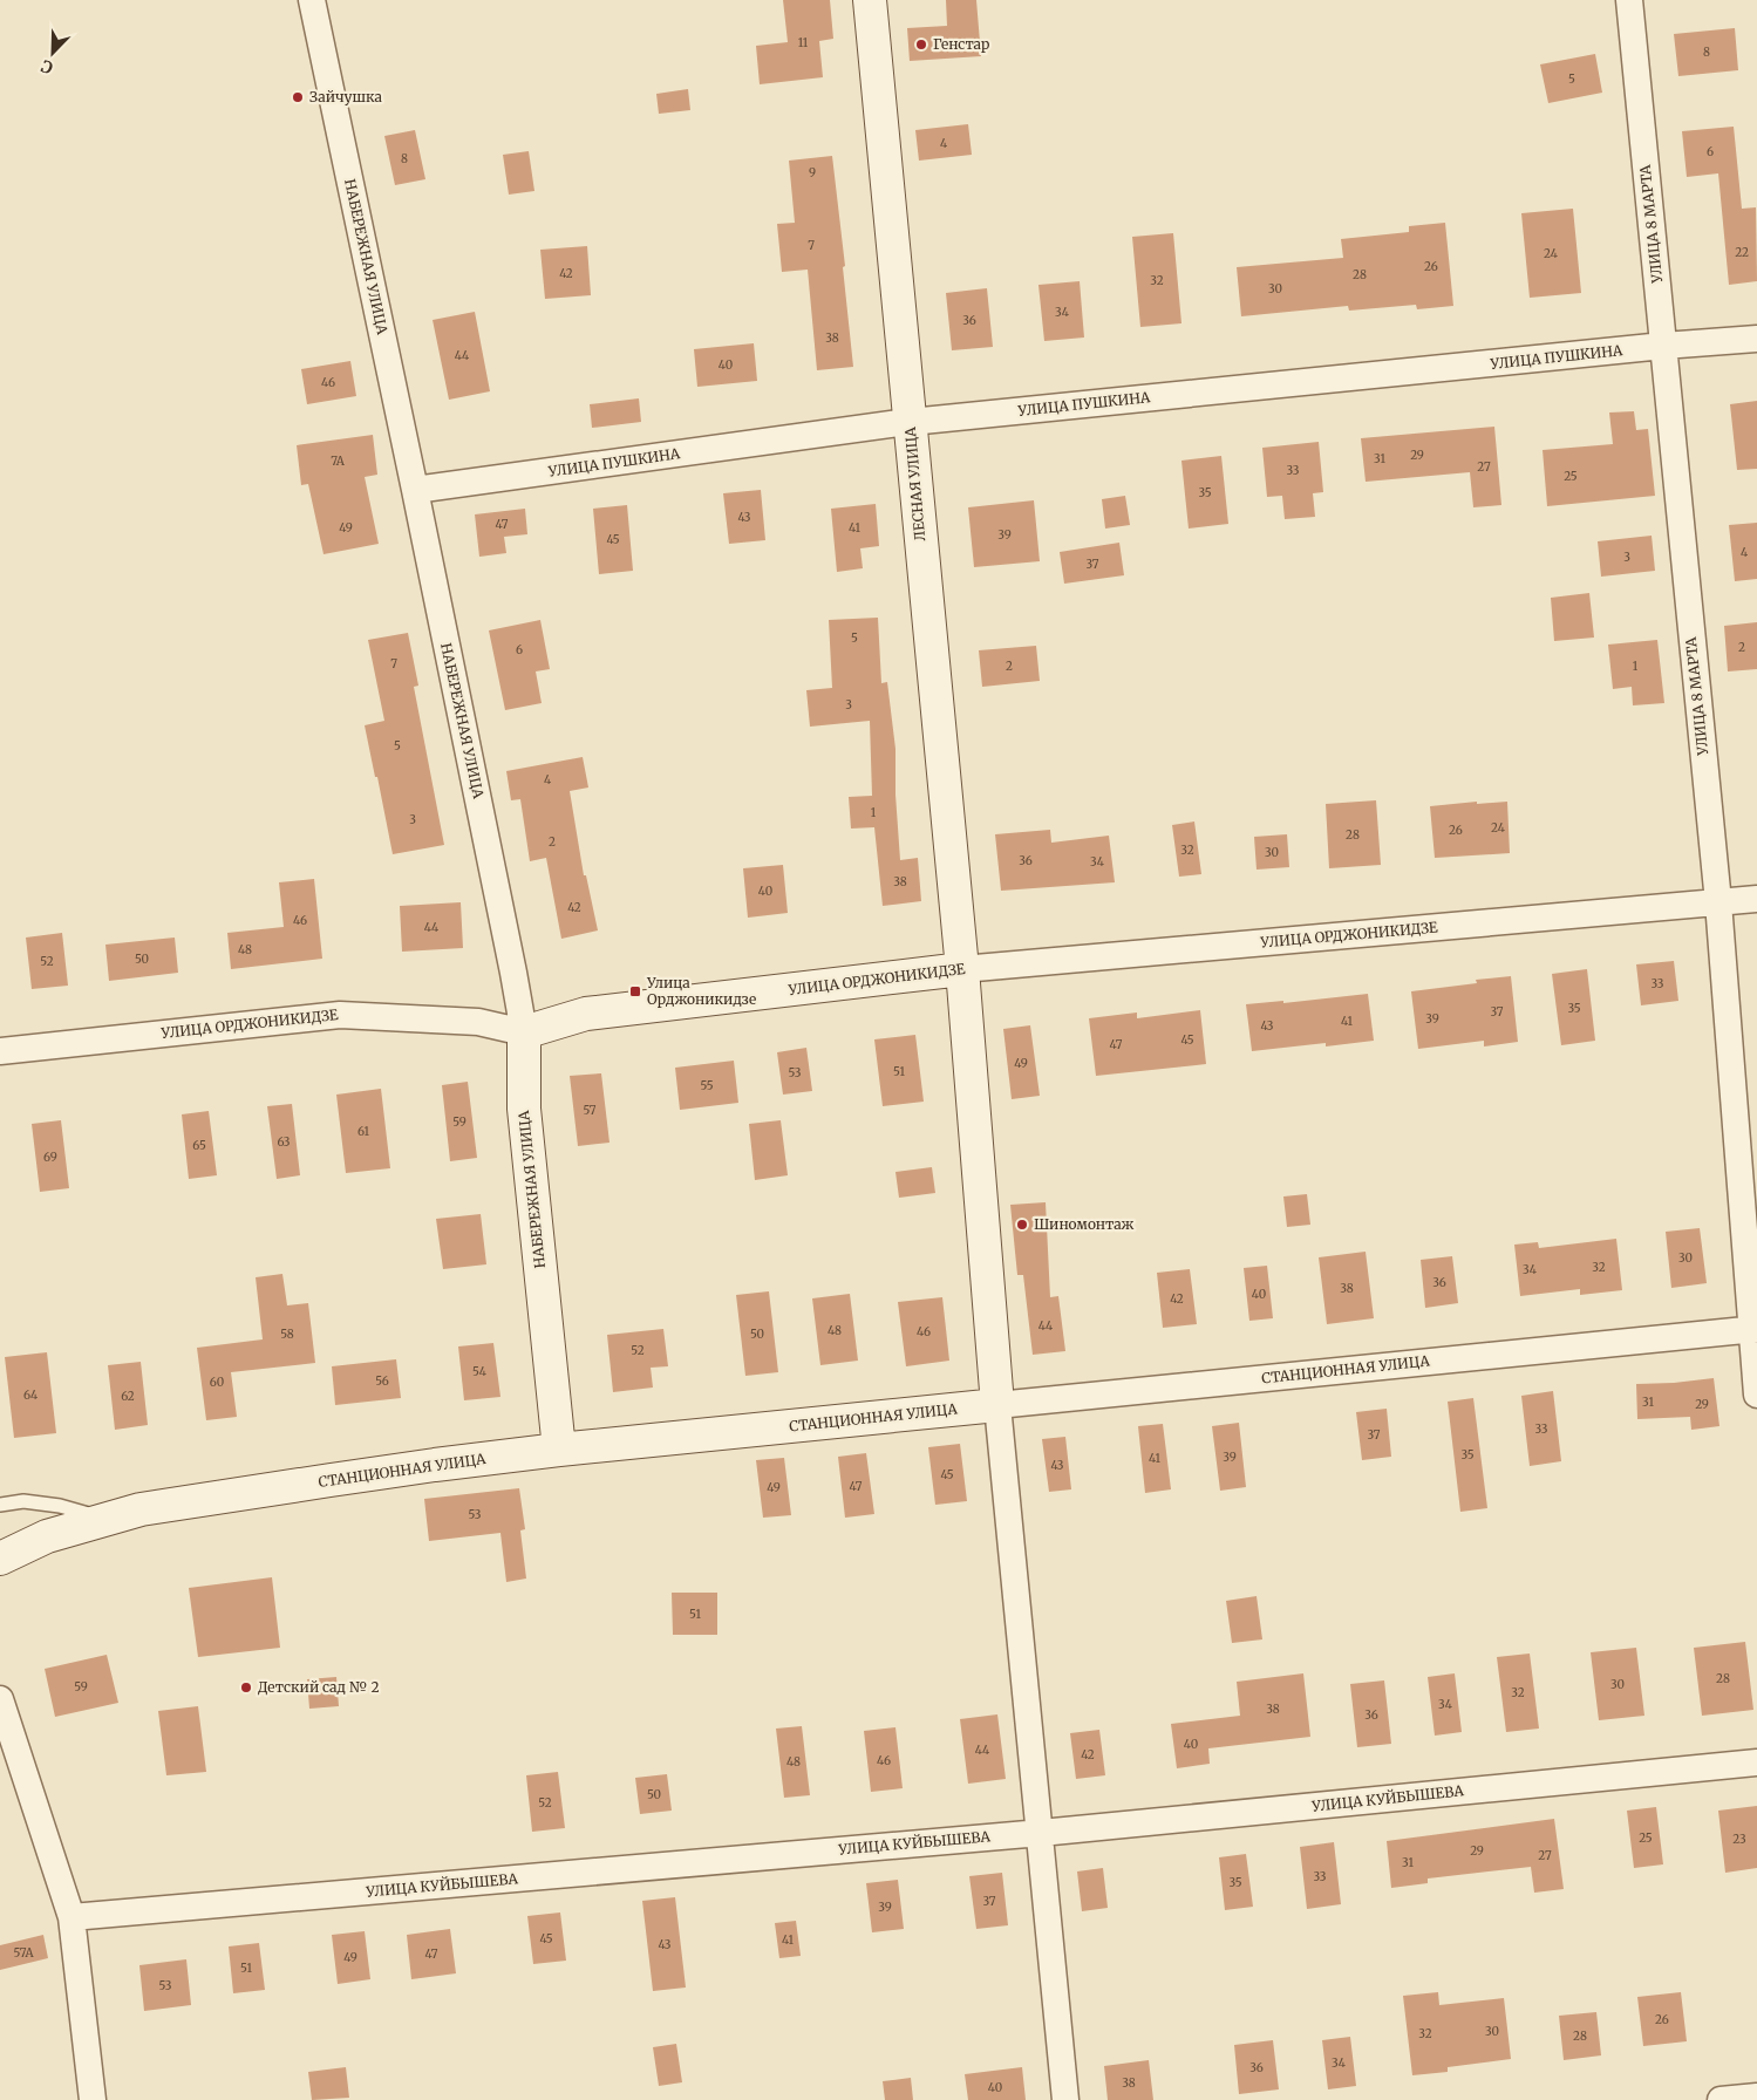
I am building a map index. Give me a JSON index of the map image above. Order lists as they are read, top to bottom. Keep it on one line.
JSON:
{"streets":{"main road":["НАБЕРЕЖНАЯ УЛИЦА","ЛЕСНАЯ УЛИЦА","УЛИЦА ОРДЖОНИКИДЗЕ","СТАНЦИОННАЯ УЛИЦА"],"street":["УЛИЦА 8 МАРТА","УЛИЦА ПУШКИНА","УЛИЦА КУЙБЫШЕВА"]},"crossings":[["УЛИЦА 8 МАРТА","УЛИЦА ПУШКИНА"],["УЛИЦА 8 МАРТА","УЛИЦА ОРДЖОНИКИДЗЕ"],["УЛИЦА 8 МАРТА","СТАНЦИОННАЯ УЛИЦА"],["НАБЕРЕЖНАЯ УЛИЦА","УЛИЦА ПУШКИНА"],["НАБЕРЕЖНАЯ УЛИЦА","УЛИЦА ОРДЖОНИКИДЗЕ"],["НАБЕРЕЖНАЯ УЛИЦА","СТАНЦИОННАЯ УЛИЦА"],["УЛИЦА ПУШКИНА","ЛЕСНАЯ УЛИЦА"],["ЛЕСНАЯ УЛИЦА","УЛИЦА ОРДЖОНИКИДЗЕ"],["ЛЕСНАЯ УЛИЦА","СТАНЦИОННАЯ УЛИЦА"]],"places":{"other":["Генстар","Зайчушка","Шиномонтаж","Детский сад № 2"],"transit":["Улица Орджоникидзе"]},"house_numbers":["11","8","5","4","6","8","9","7","22","24","26","42","28","32","30","34","36","38","44","40","46","29","31","7А","27","33","25","35","43","47","49","41","39","45","4","3","37","5","2","6","7","2","1","3","5","4","1","3","24","26","28","2","32","30","36","34","38","40","42","46","44","48","50","52","33","35","37","39","41","43","45","47","49","51","53","55","57","59","61","63","65","69","30","32","34","36","38","40","42","44","48","46","58","50","52","54","56","60","64","62","31","29","33","37","35","39","41","43","45","47","49","53","51","28","30","59","32","34","38","36","40","44","42","46","48","50","52","25","23","29","27","31","33","35","37","39","45","41","43","57А","47","49","51","53","26","30","32","28","34","36","38","40"],"north":"bottom left"}
